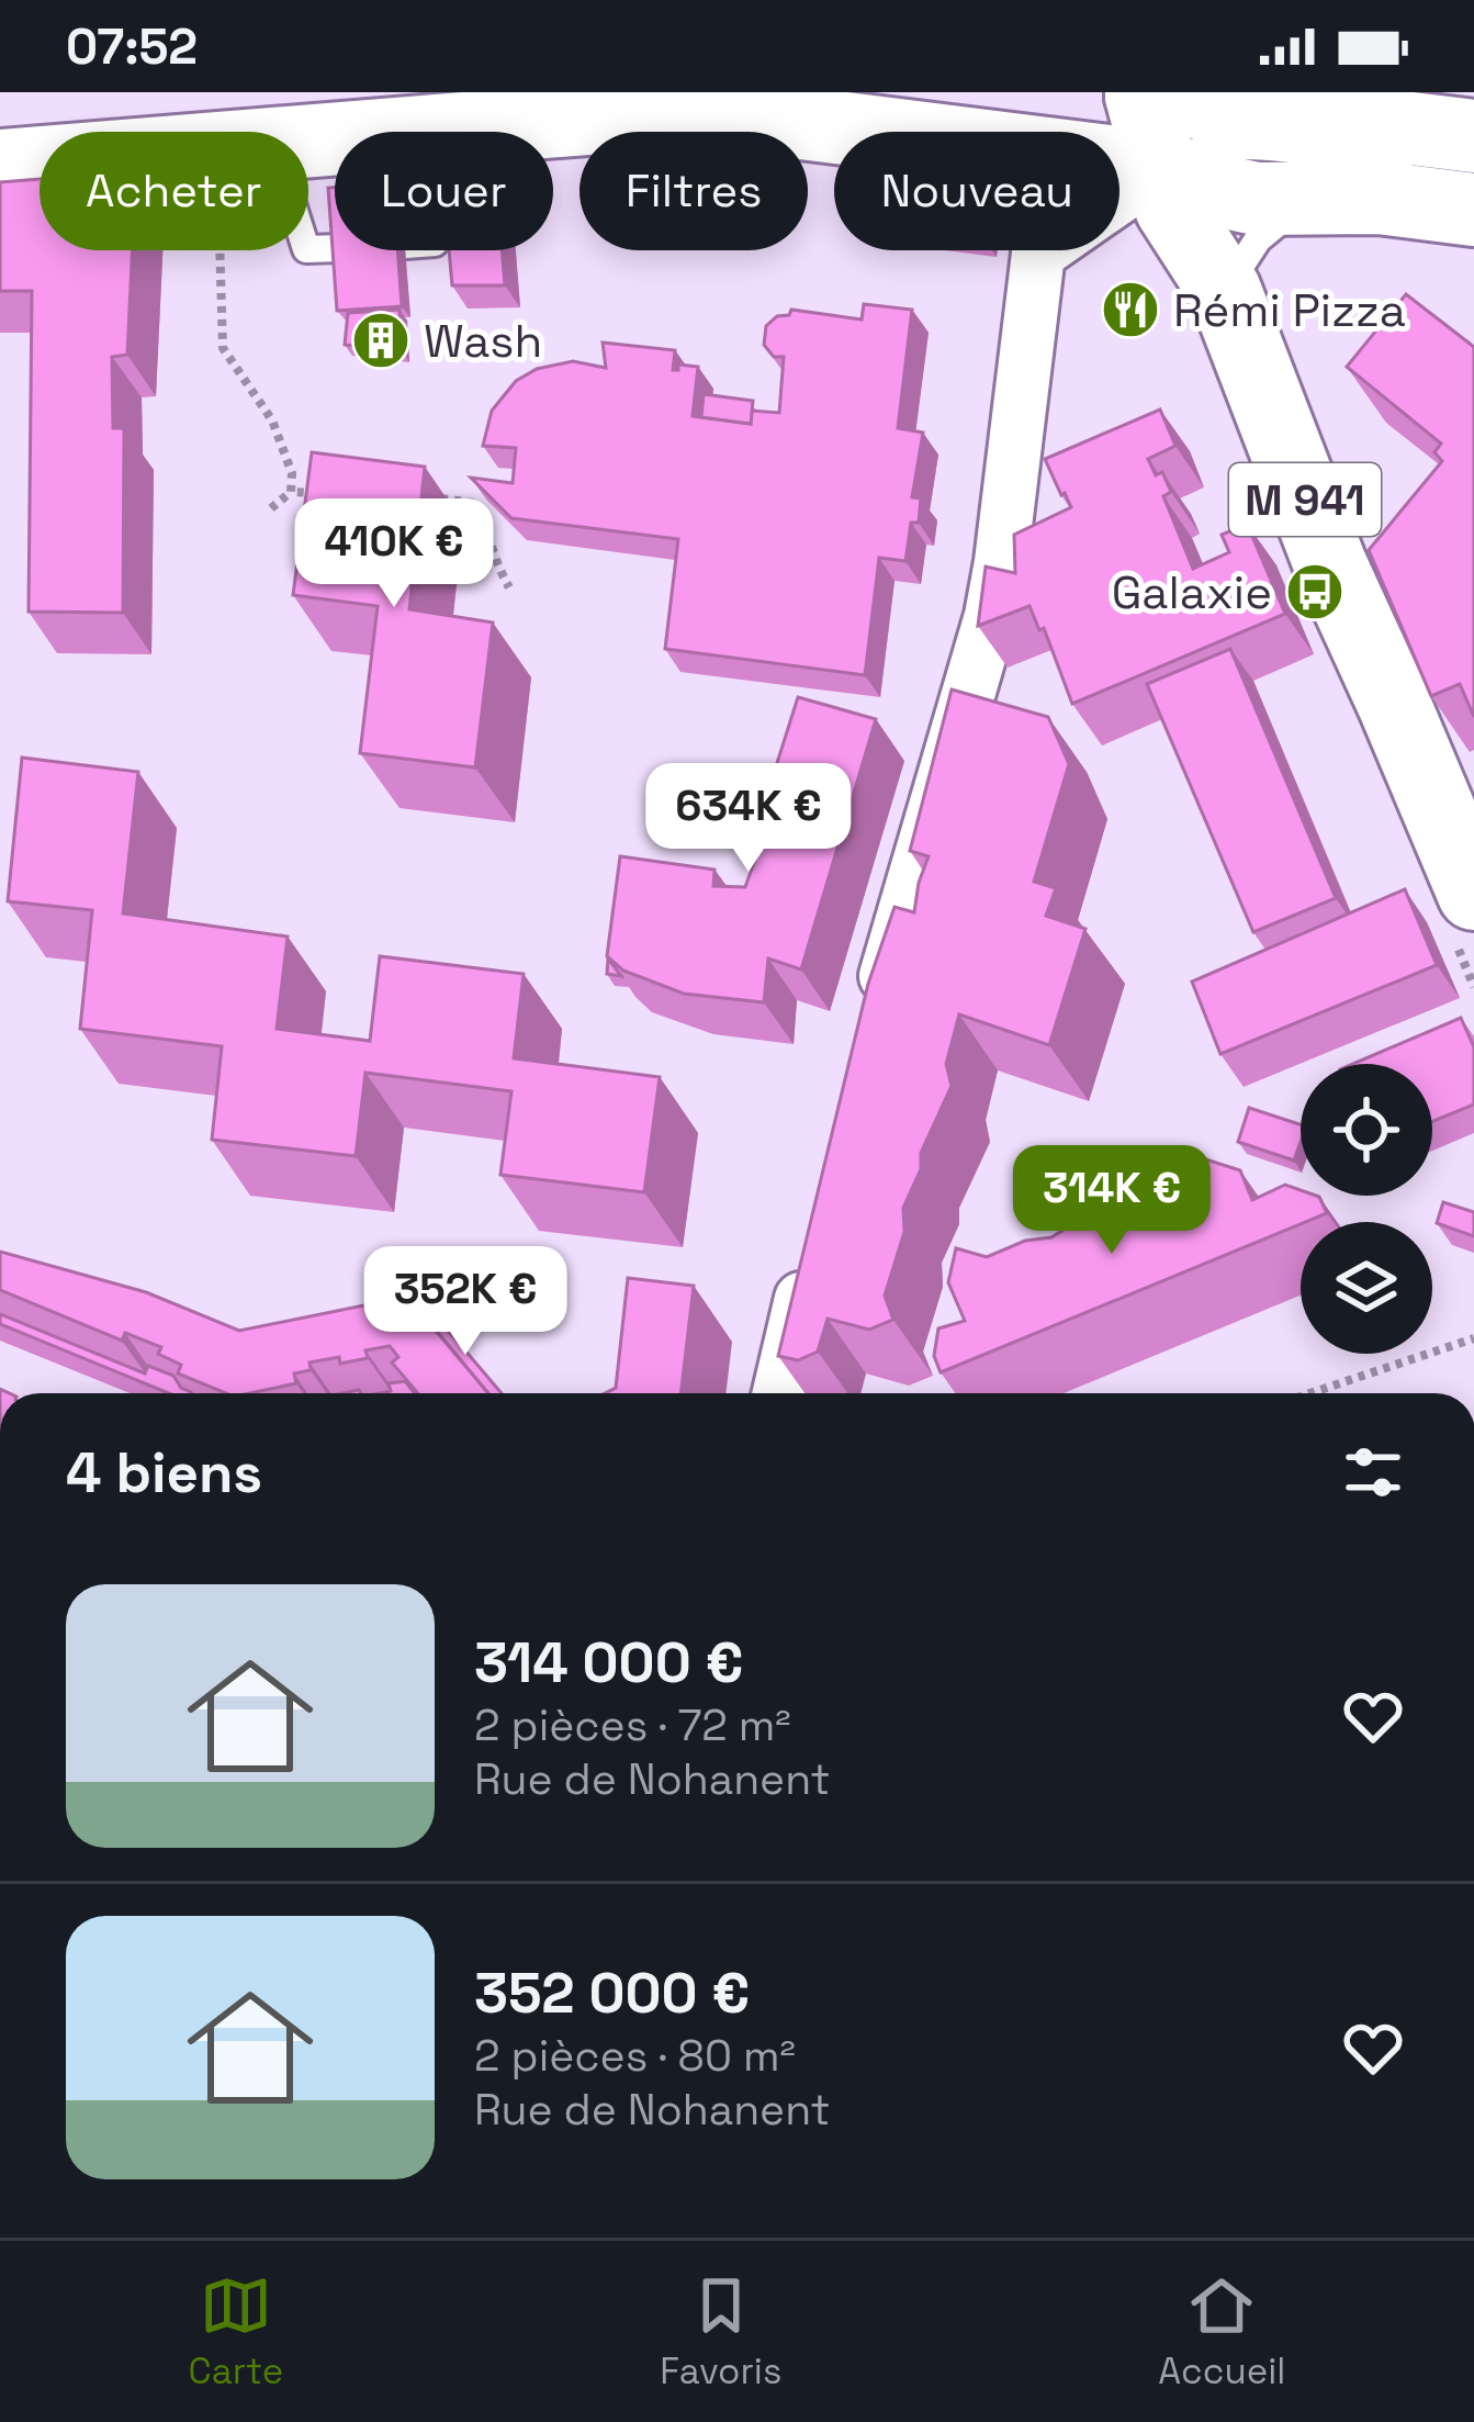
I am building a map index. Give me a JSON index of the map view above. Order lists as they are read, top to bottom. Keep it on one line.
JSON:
{"streets":{"main road":["M 941"]},"places":{"restaurant":["Rémi Pizza"],"building":["Wash"],"bus stop":["Galaxie"]},"page":{"status":"07:52","chip":["Acheter","Louer","Filtres","Nouveau"],"price":["410K €","634K €","314K €","352K €"],"heading":"4 biens","list":[{"name":"314 000 €","note":"2 pièces · 72 m² · Rue de Nohanent"},{"name":"352 000 €","note":"2 pièces · 80 m² · Rue de Nohanent"}],"tabs":["Carte","Favoris","Accueil"]}}
